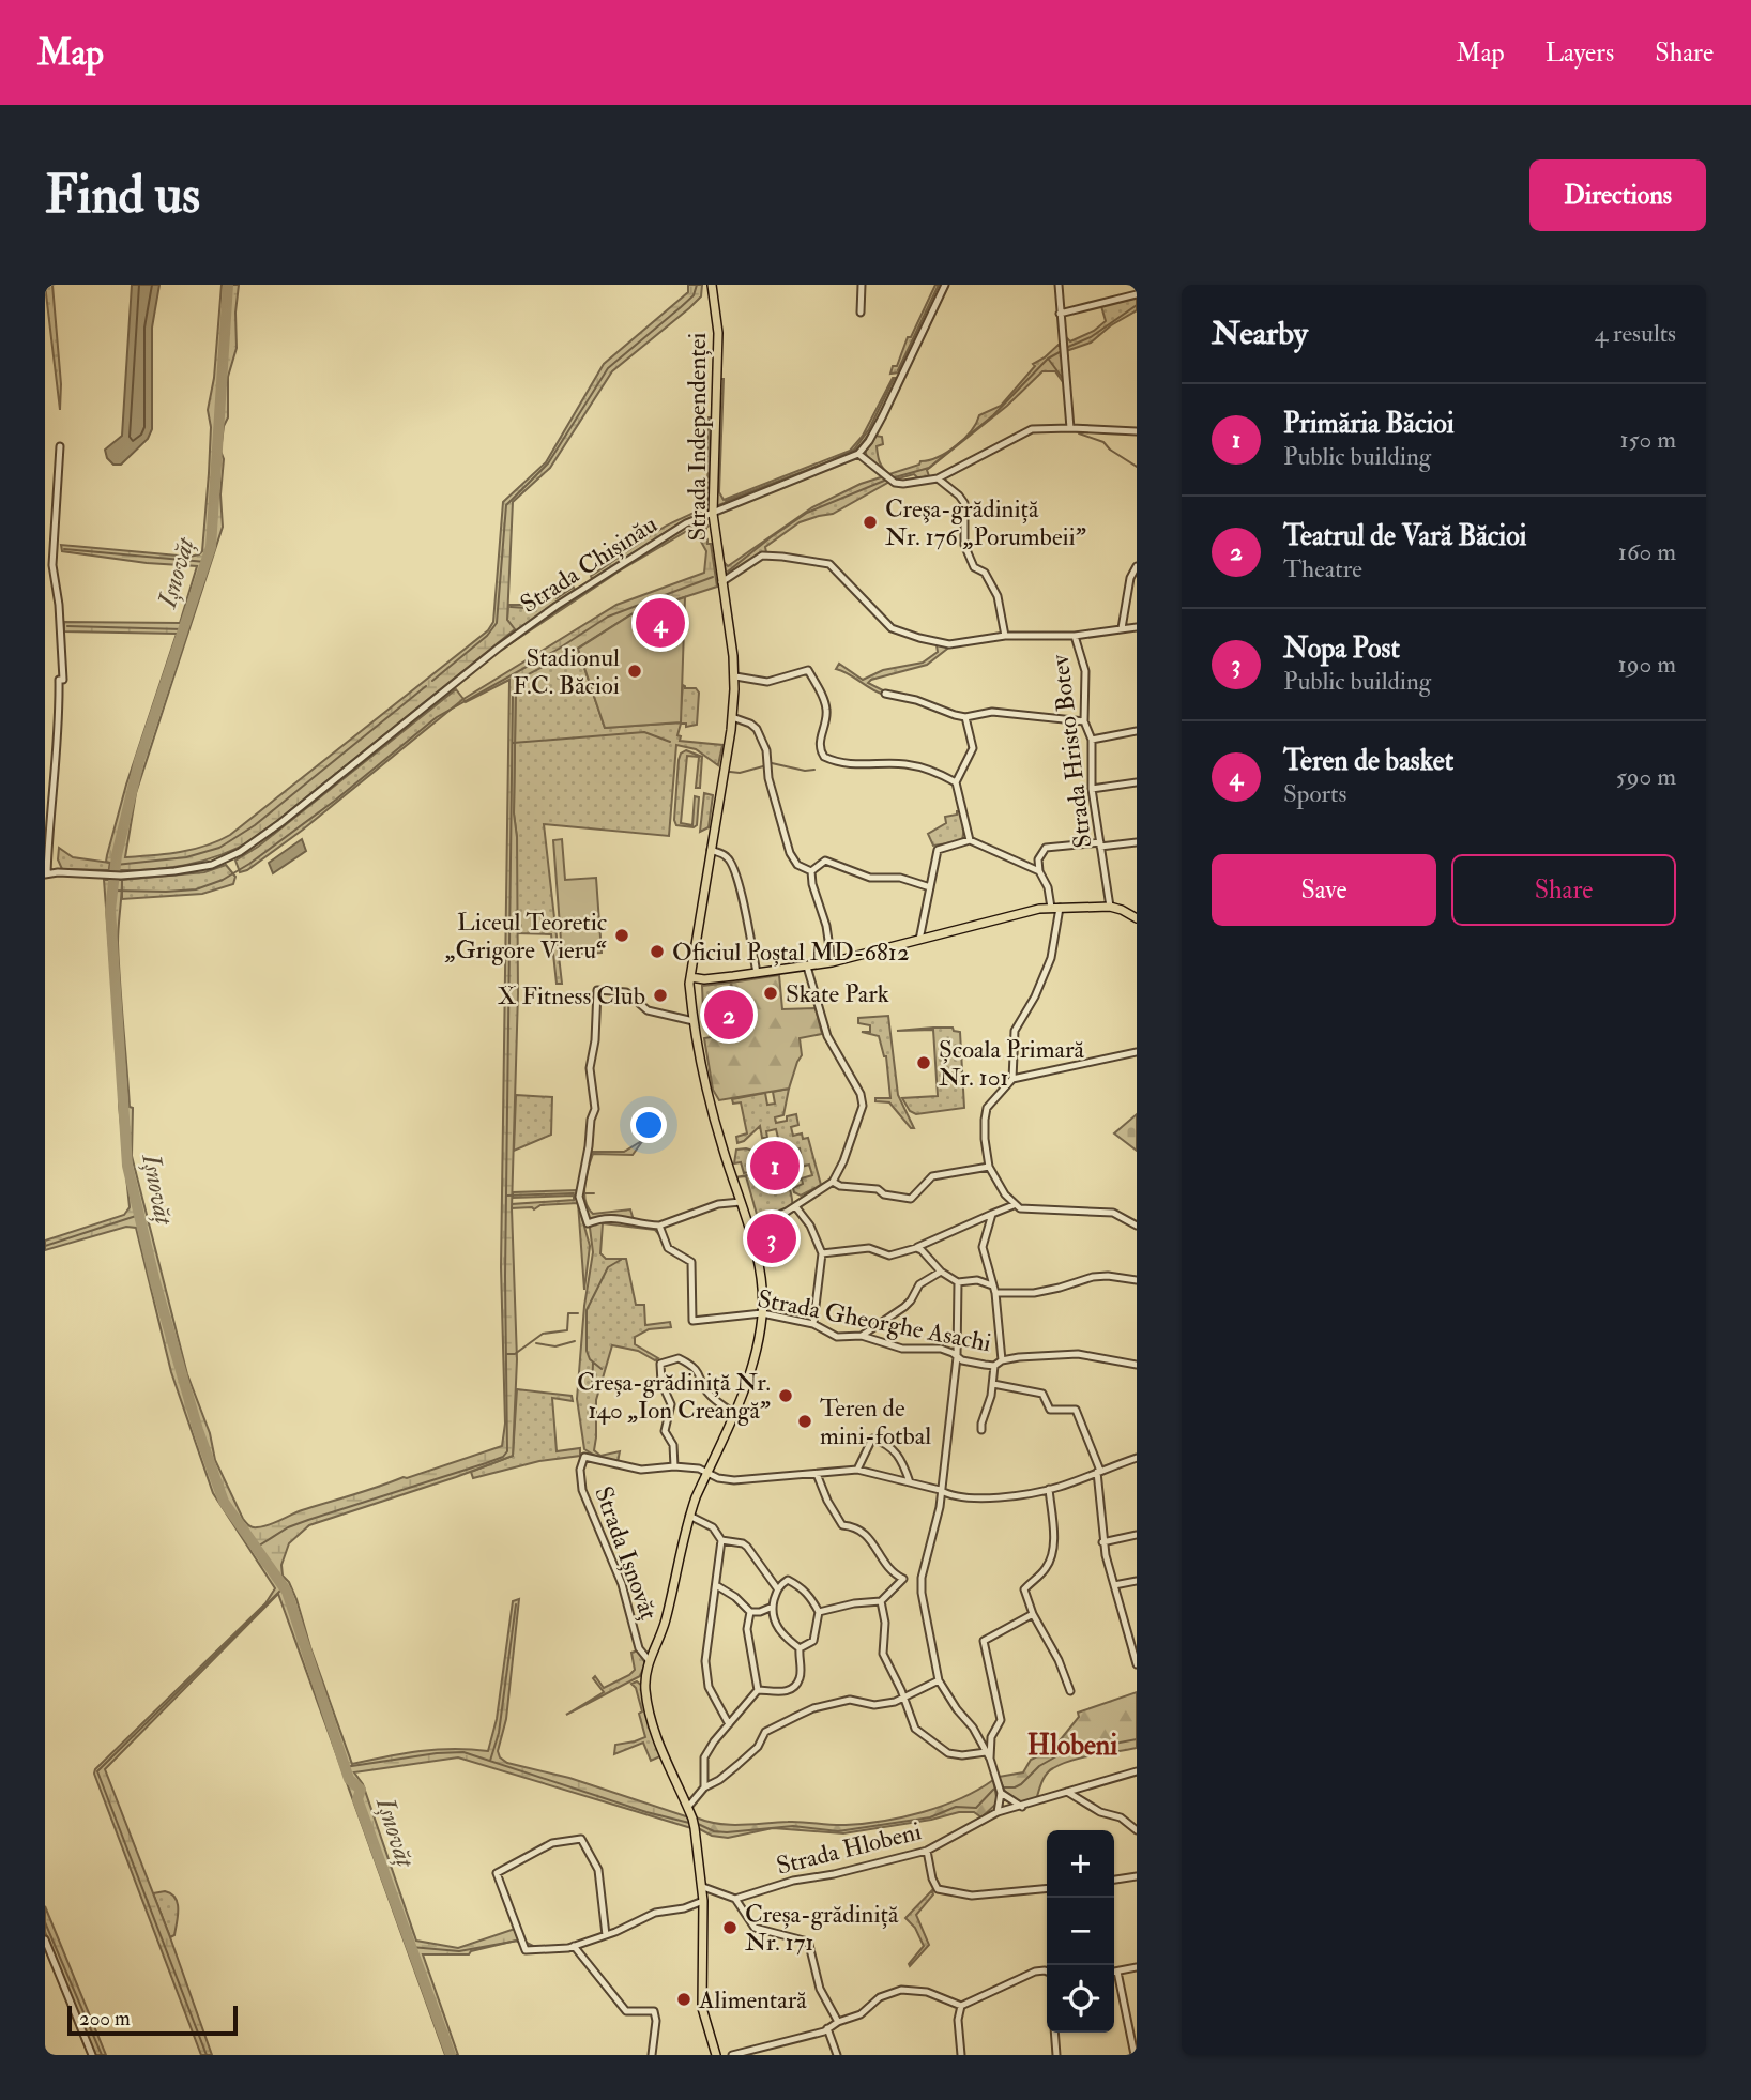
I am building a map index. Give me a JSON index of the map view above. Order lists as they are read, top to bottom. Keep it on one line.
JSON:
{"streets":{"main road":["Strada Independenței"],"street":["Strada Chișinău","Strada Hristo Botev","Strada Gheorghe Asachi","Strada Ișnovăț","Strada Hlobeni"]},"crossings":[["Strada Independenței","Strada Chișinău"],["Strada Independenței","Strada Gheorghe Asachi"],["Strada Independenței","Strada Ișnovăț"]],"districts":["Hlobeni"],"water":["Ișnovăț"],"places":["Creşa-grădiniţă Nr. 176 „Porumbeii”","Stadionul F.C. Băcioi","Liceul Teoretic „Grigore Vieru“","Oficiul Poștal MD-6812","Skate Park","X Fitness Club","Școala Primară Nr. 101","Creșa-grădiniță Nr. 140 „Ion Creangă”","Teren de mini-fotbal","Creșa-grădiniță Nr. 171","Alimentară"],"scale_bar":"200 m","page":{"header":"Map","nav":["Map","Layers","Share"],"buttons":["Directions",["Save","Share"]],"title":"Find us","heading":["Nearby","4 results"],"list":[{"mark":"1","name":"Primăria Băcioi","note":"Public building","value":"150 m"},{"mark":"2","name":"Teatrul de Vară Băcioi","note":"Theatre","value":"160 m"},{"mark":"3","name":"Nopa Post","note":"Public building","value":"190 m"},{"mark":"4","name":"Teren de basket","note":"Sports","value":"590 m"}],"pins":["4","2","1","3"],"map_buttons":["+","−"],"scale":"200 m"}}
